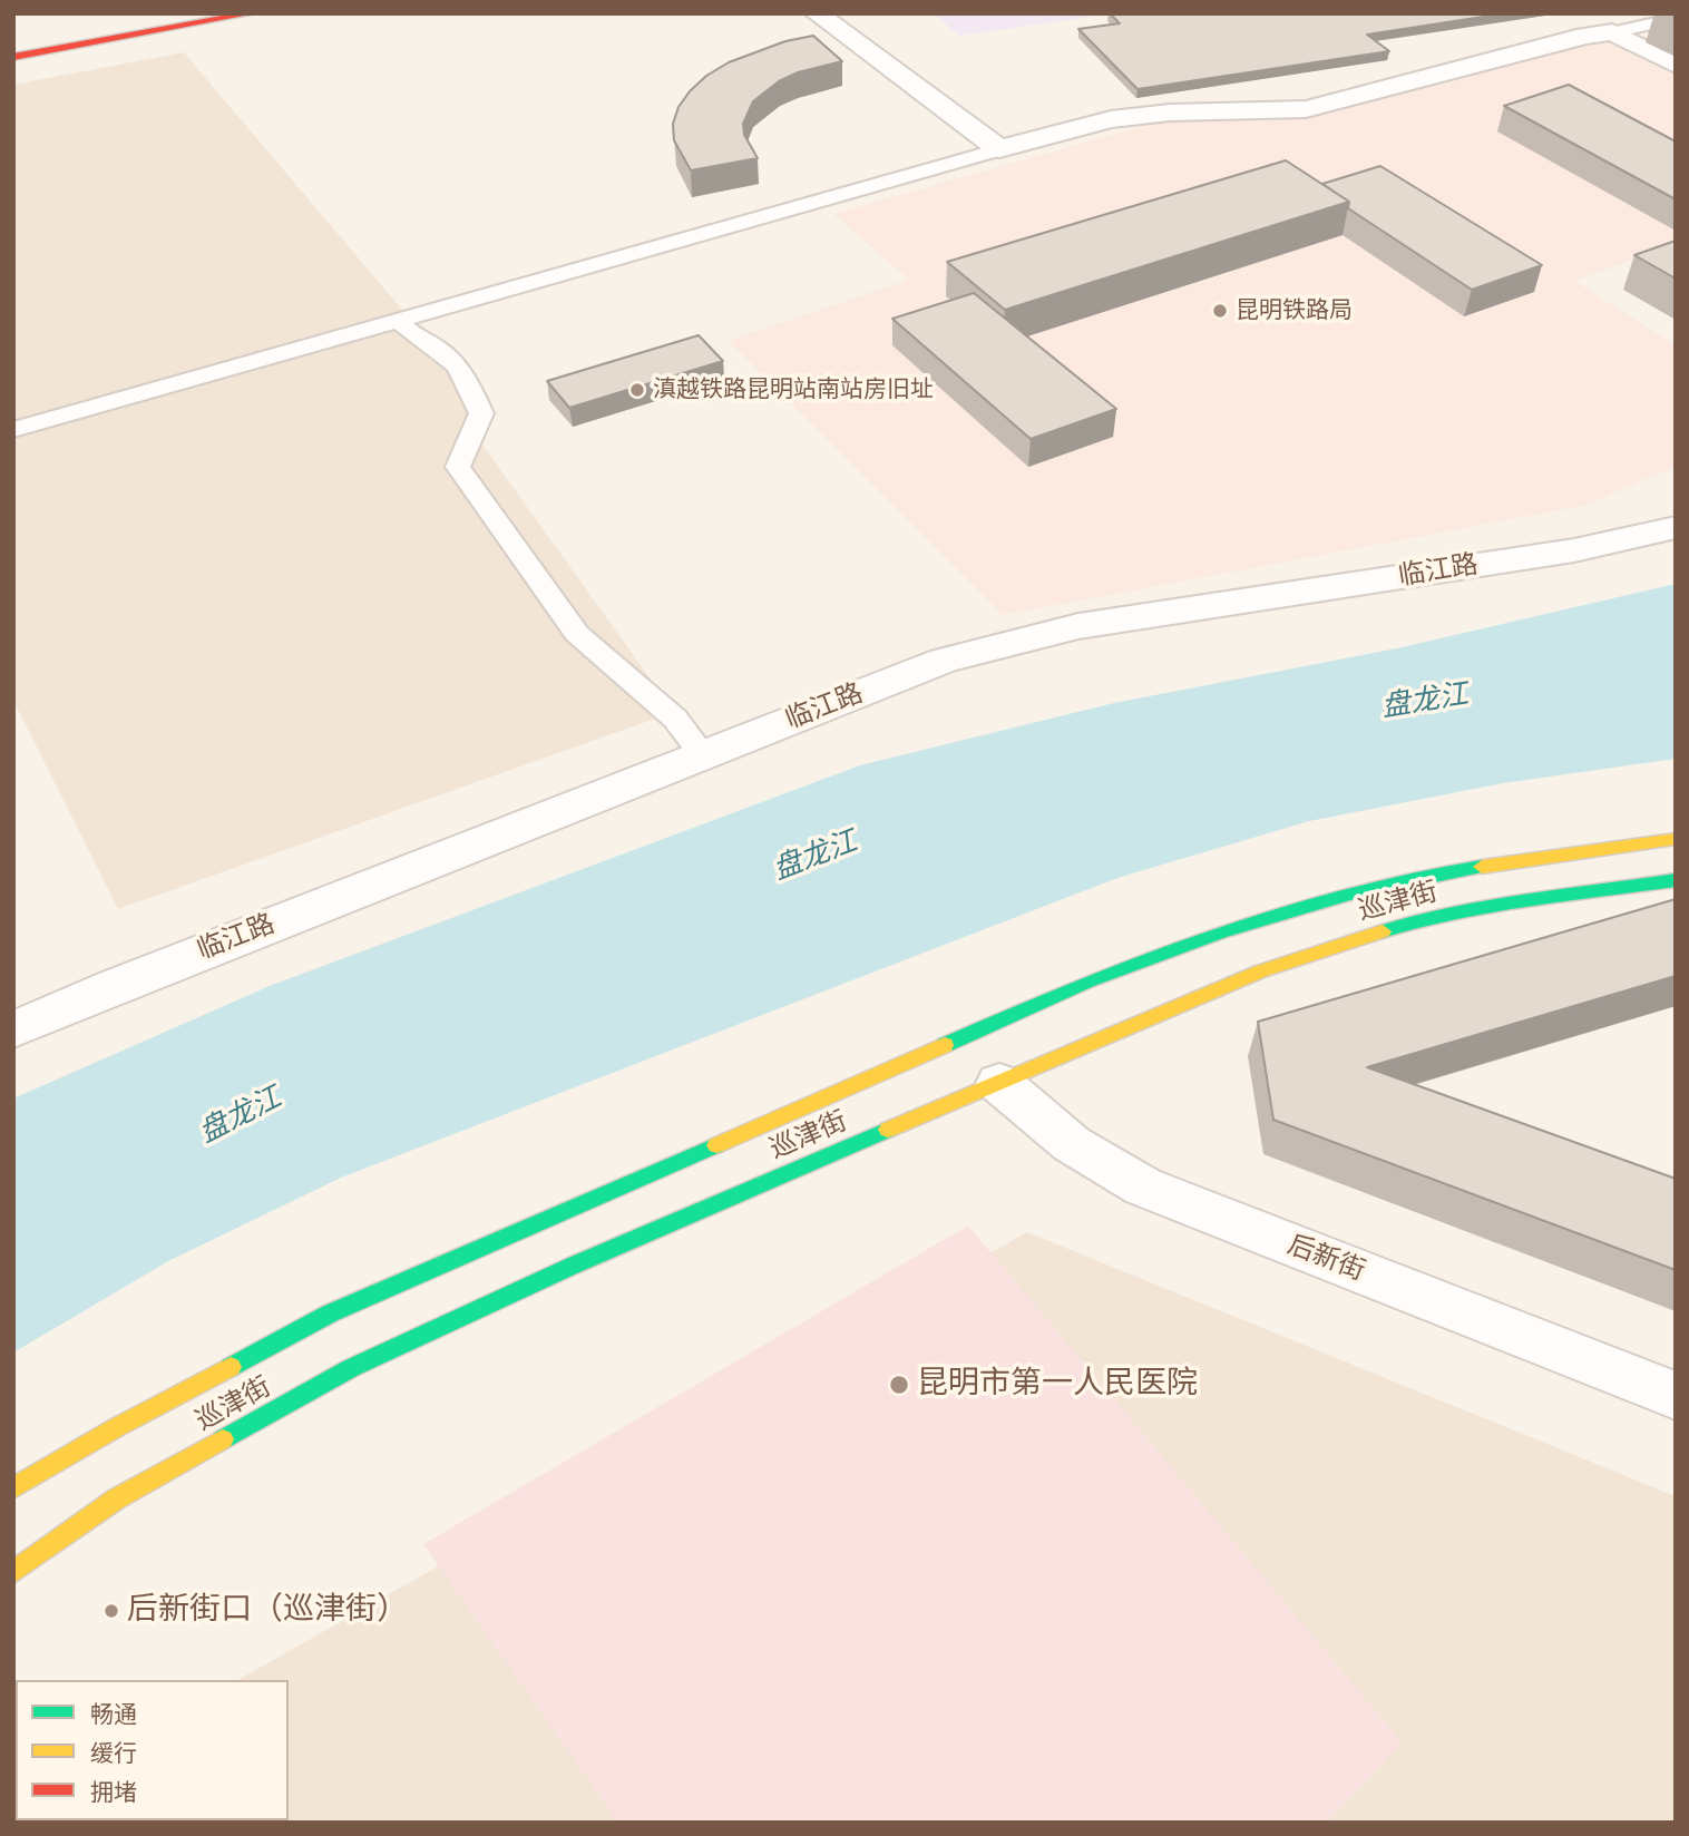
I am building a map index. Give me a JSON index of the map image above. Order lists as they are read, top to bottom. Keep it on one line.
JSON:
{"streets":{"main road":["巡津街"],"street":["临江路","后新街"]},"crossings":[["巡津街","后新街"]],"water":["盘龙江"],"places":["昆明铁路局","滇越铁路昆明站南站房旧址","昆明市第一人民医院","后新街口（巡津街）"],"legend":["畅通","缓行","拥堵"]}
